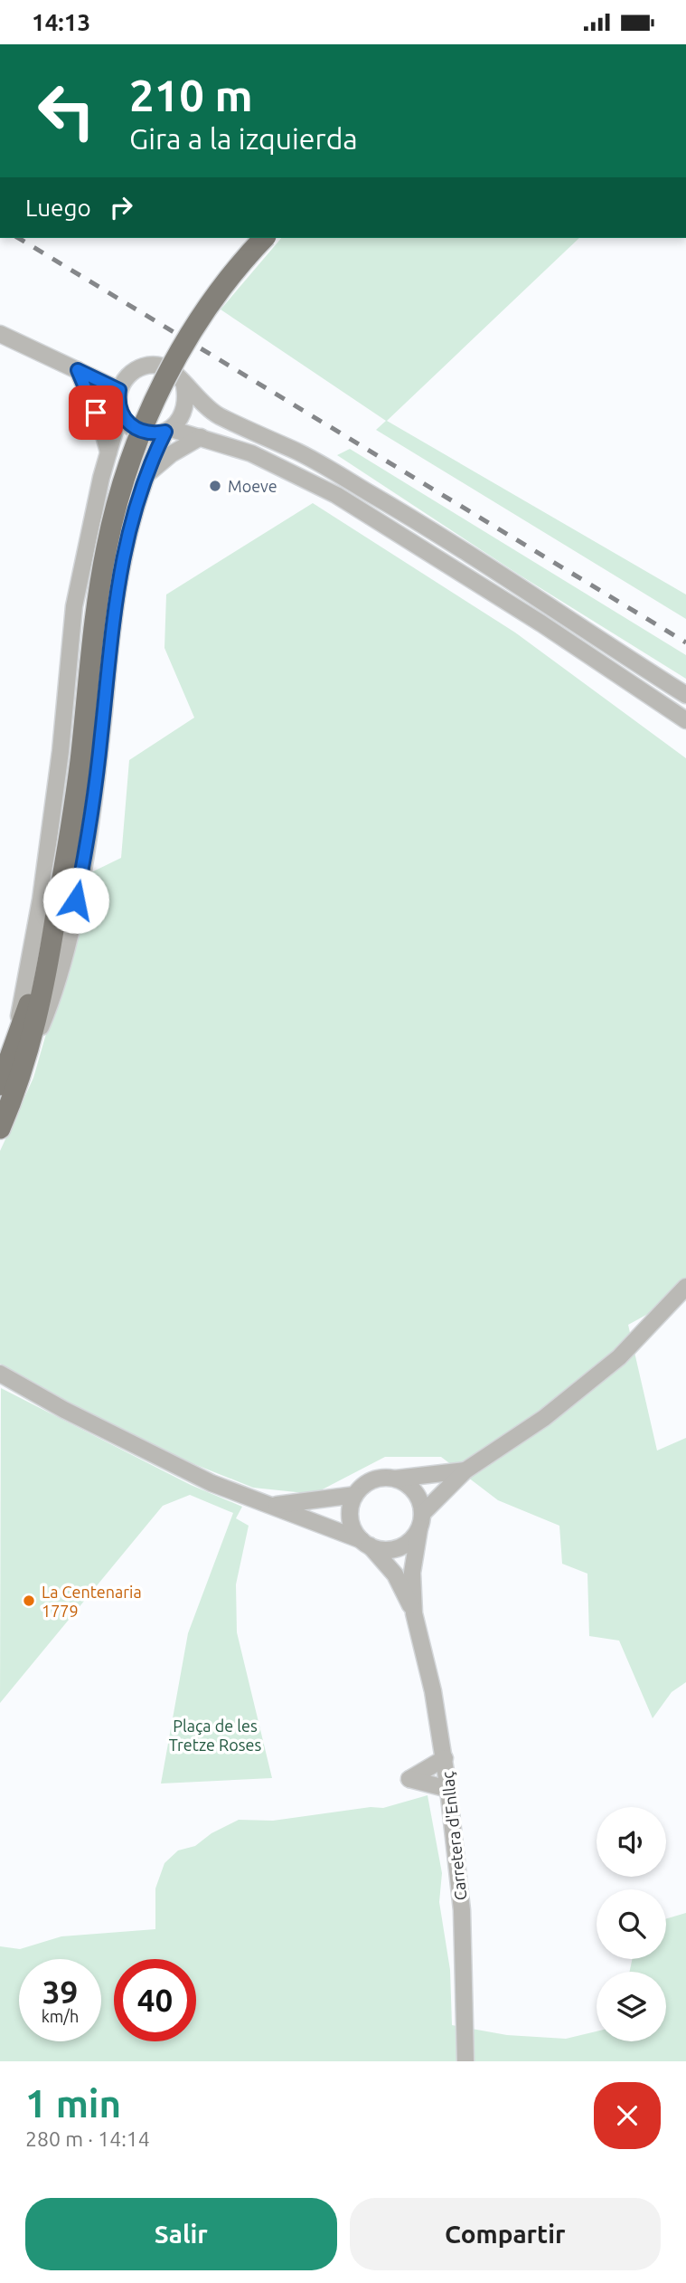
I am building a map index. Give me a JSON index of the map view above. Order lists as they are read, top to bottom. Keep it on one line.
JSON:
{"streets":{"street":["Carretera d'Enllaç"]},"parks":["Plaça de les Tretze Roses"],"places":["Moeve","La Centenaria 1779"],"page":{"status":"14:13","turn":["210 m","Gira a la izquierda"],"then":"Luego","speed":"39 km/h","limit":"40","heading":["1 min","280 m · 14:14"],"buttons":["Salir","Compartir"]}}
